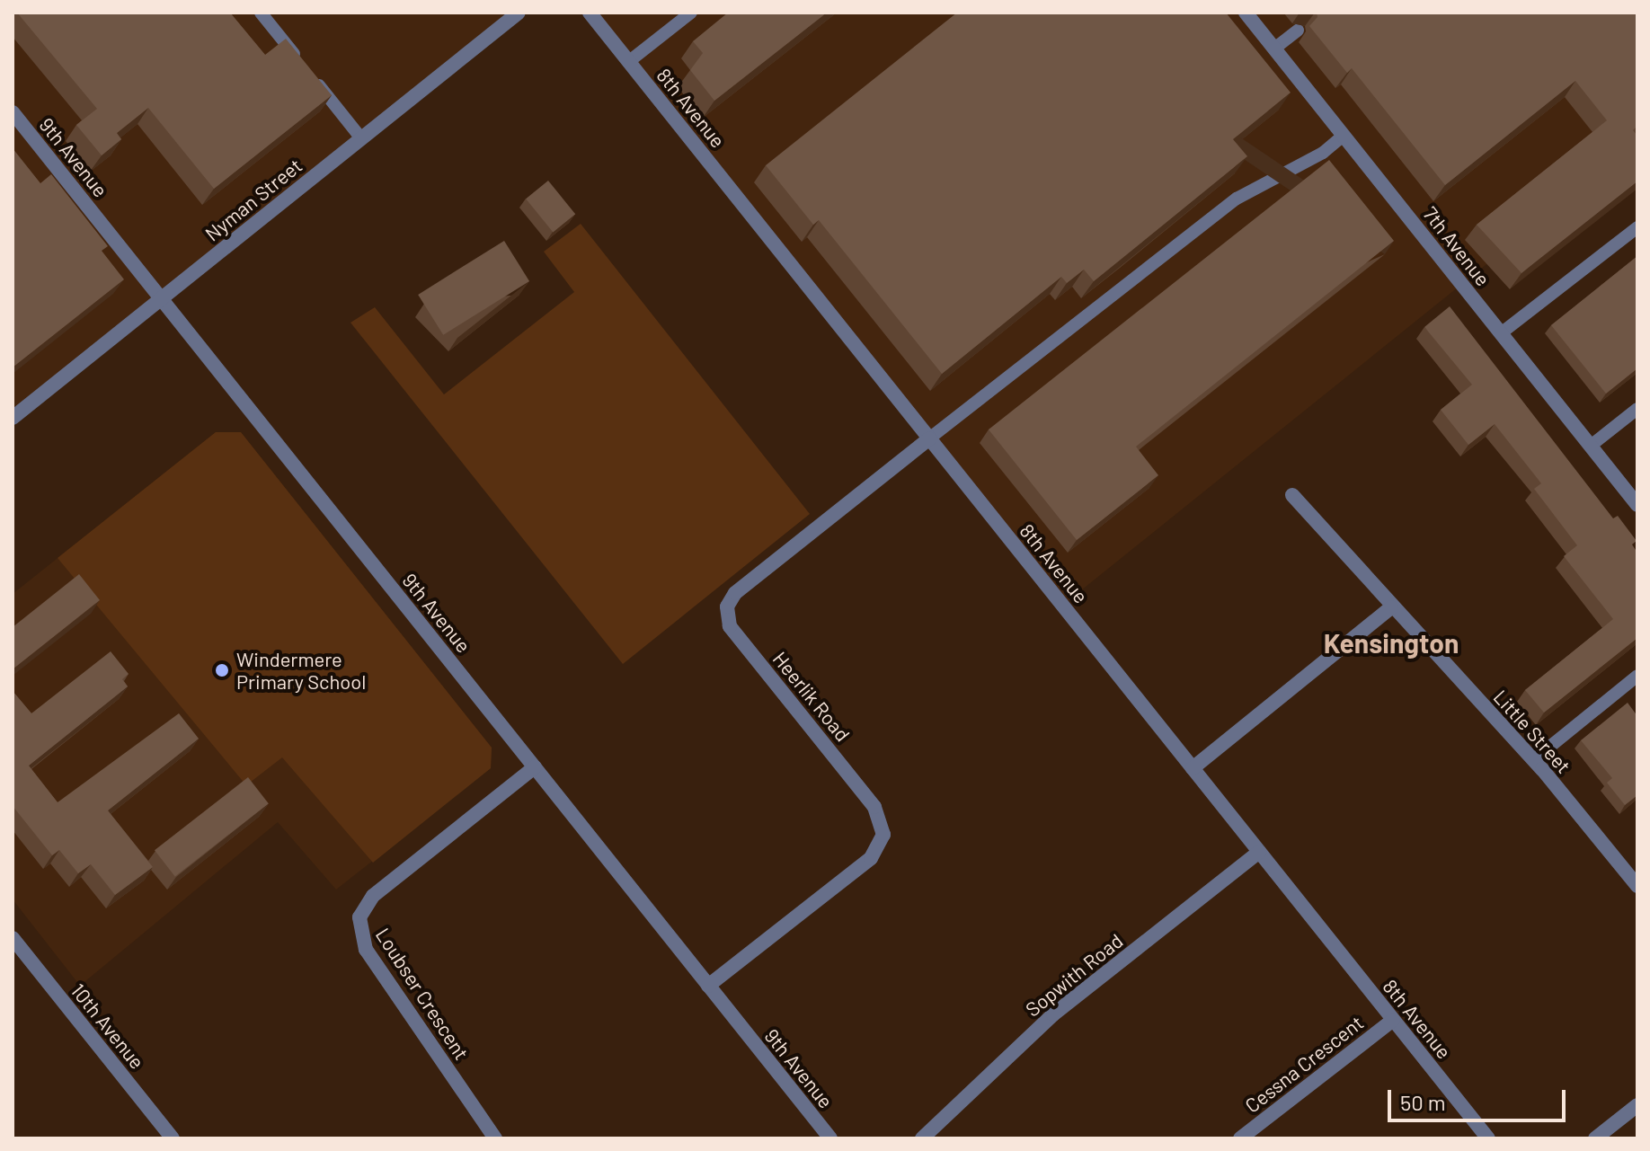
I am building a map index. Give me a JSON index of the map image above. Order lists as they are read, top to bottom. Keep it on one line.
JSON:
{"streets":{"street":["8th Avenue","9th Avenue","Nyman Street","7th Avenue","Heerlik Road","Little Street","Sopwith Road","Loubser Crescent","10th Avenue","Cessna Crescent"]},"crossings":[["8th Avenue","Heerlik Road"],["8th Avenue","Sopwith Road"],["8th Avenue","Cessna Crescent"],["9th Avenue","Nyman Street"],["9th Avenue","Heerlik Road"],["9th Avenue","Loubser Crescent"]],"districts":["Kensington"],"places":["Windermere Primary School"],"scale_bar":"50 m"}
